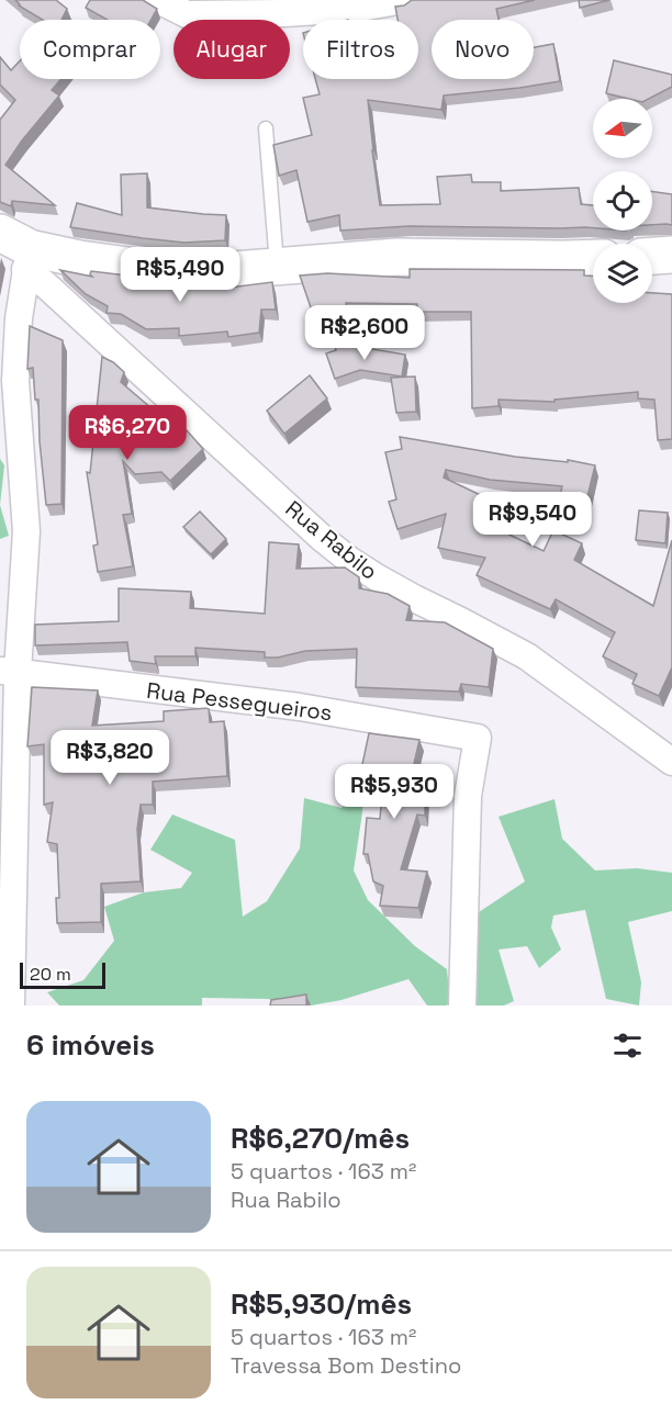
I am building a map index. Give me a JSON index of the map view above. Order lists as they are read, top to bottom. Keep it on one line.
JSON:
{"streets":{"street":["Rua Rabilo","Rua Pessegueiros"]},"scale_bar":"20 m","north":"left","page":{"chip":["Comprar","Alugar","Filtros","Novo"],"price":["R$5,490","R$2,600","R$6,270","R$9,540","R$3,820","R$5,930"],"scale":"20 m","heading":"6 imóveis","list":[{"name":"R$6,270/mês","note":"5 quartos · 163 m² · Rua Rabilo"},{"name":"R$5,930/mês","note":"5 quartos · 163 m² · Travessa Bom Destino"}]}}
